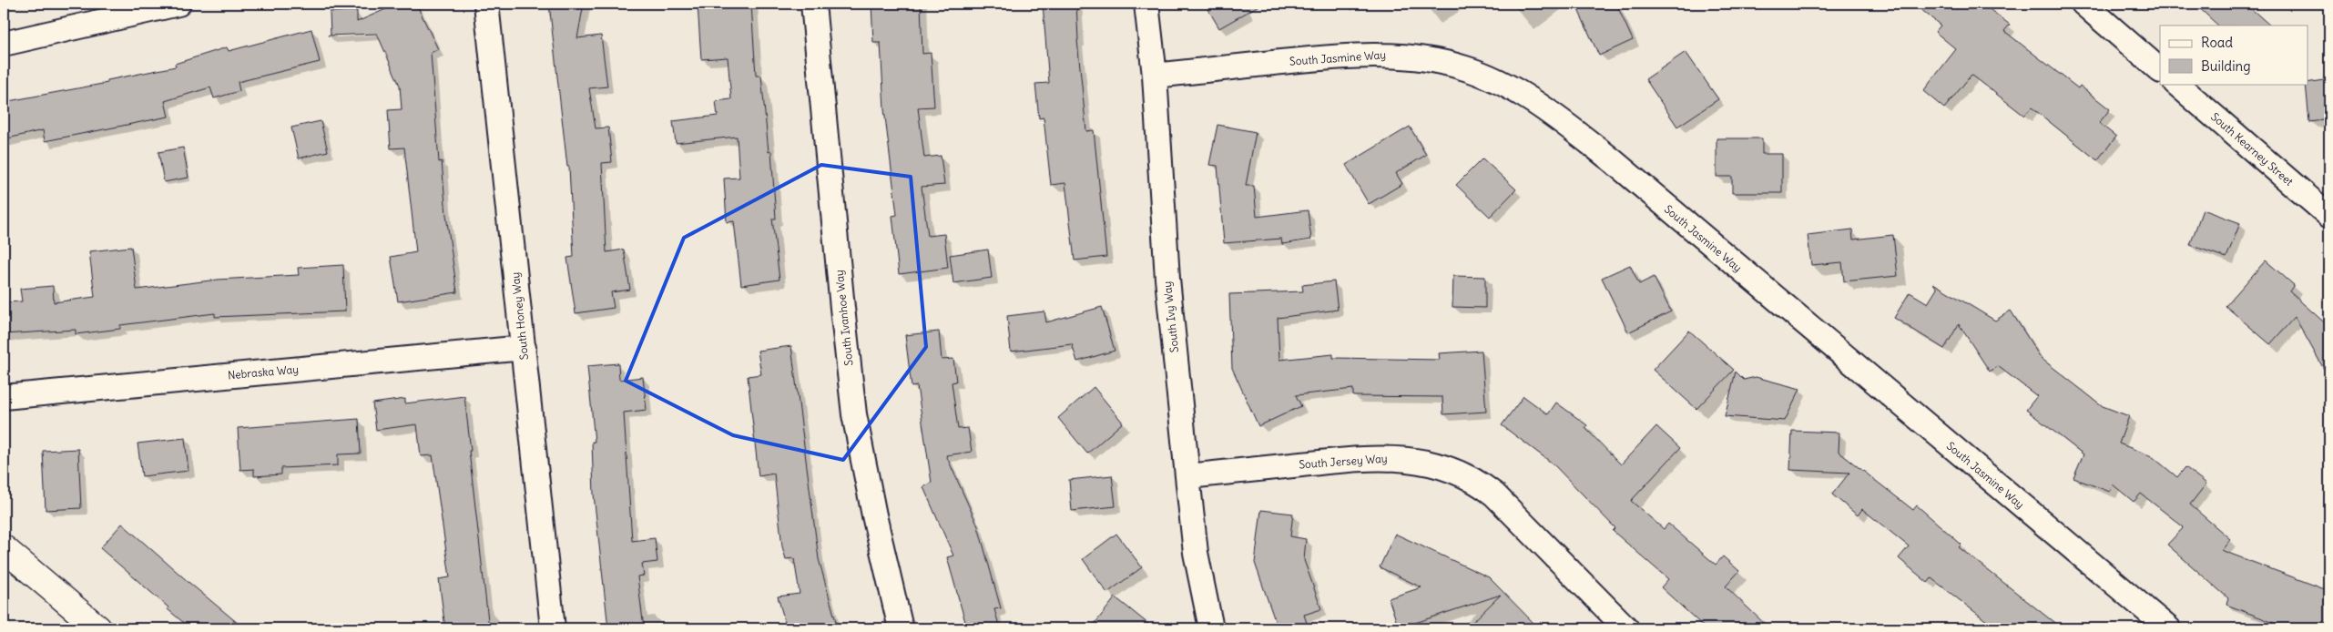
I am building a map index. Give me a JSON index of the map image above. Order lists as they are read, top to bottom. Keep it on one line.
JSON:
{"streets":{"street":["South Jasmine Way","South Kearney Street","South Honey Way","South Ivy Way","South Ivanhoe Way","Nebraska Way","South Jersey Way"]},"crossings":[["South Jasmine Way","South Ivy Way"],["South Honey Way","Nebraska Way"],["South Ivy Way","South Jersey Way"]],"legend":["Road","Building"]}
